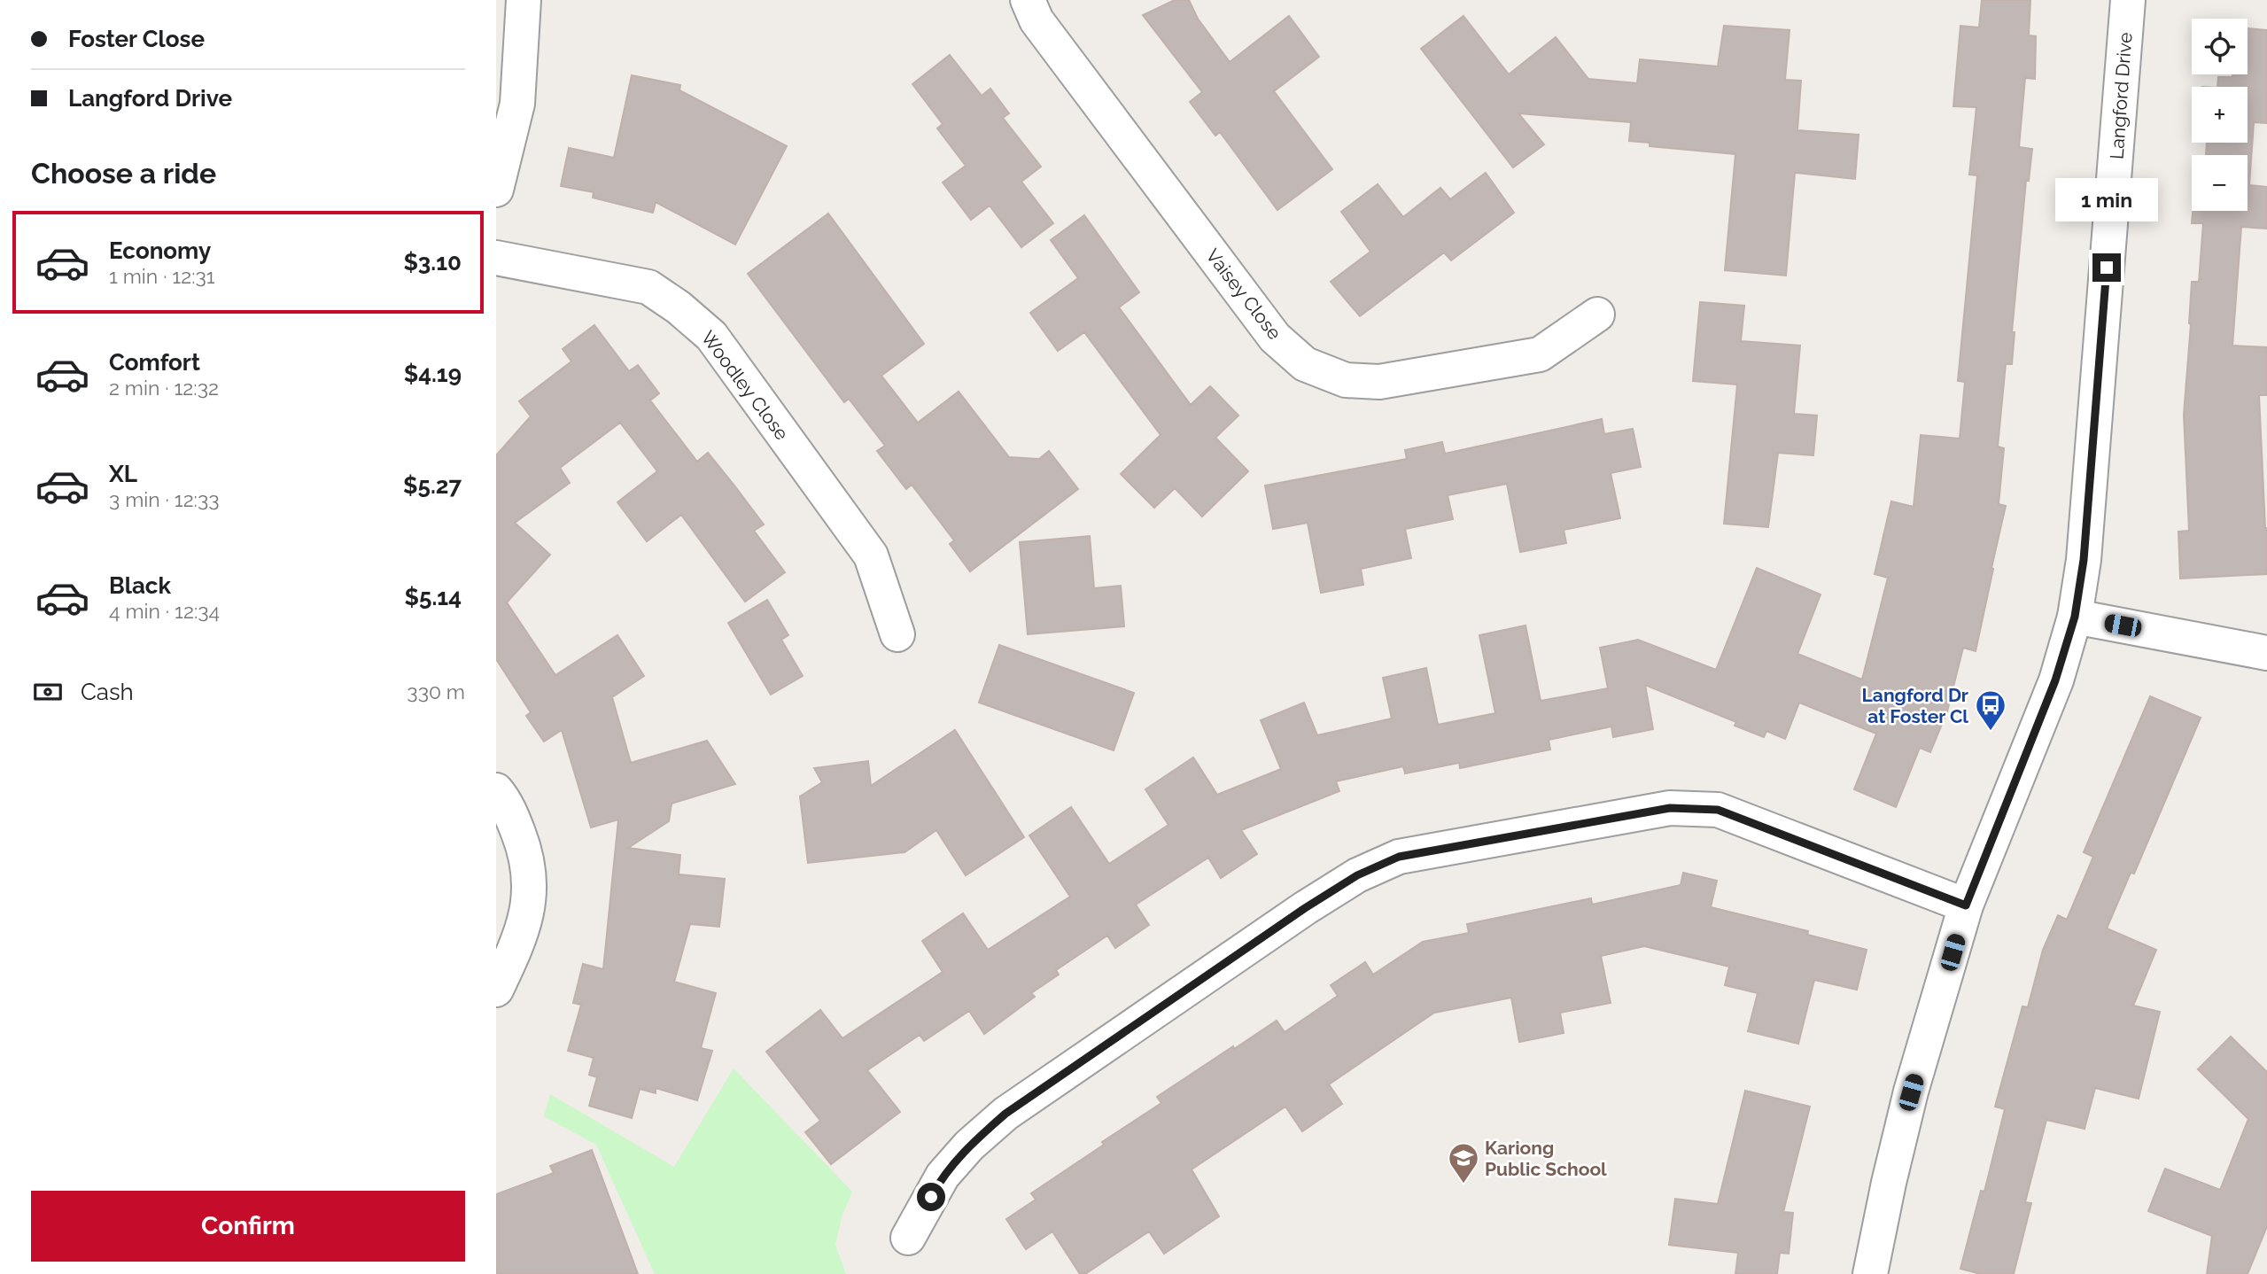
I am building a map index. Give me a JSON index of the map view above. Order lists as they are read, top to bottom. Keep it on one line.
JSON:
{"streets":{"street":["Langford Drive","Vaisey Close","Woodley Close"]},"places":{"bus stop":["Langford Dr at Foster Cl"],"school or university":["Kariong Public School"]},"page":{"banner":["Foster Close","Langford Drive"],"map_buttons":["+","−"],"heading":"Choose a ride","bubble":"1 min","list":[{"name":"Economy","note":"1 min · 12:31","value":"$3.10"},{"name":"Comfort","note":"2 min · 12:32","value":"$4.19"},{"name":"XL","note":"3 min · 12:33","value":"$5.27"},{"name":"Black","note":"4 min · 12:34","value":"$5.14"}],"pay":["Cash","330 m"],"buttons":"Confirm"}}
